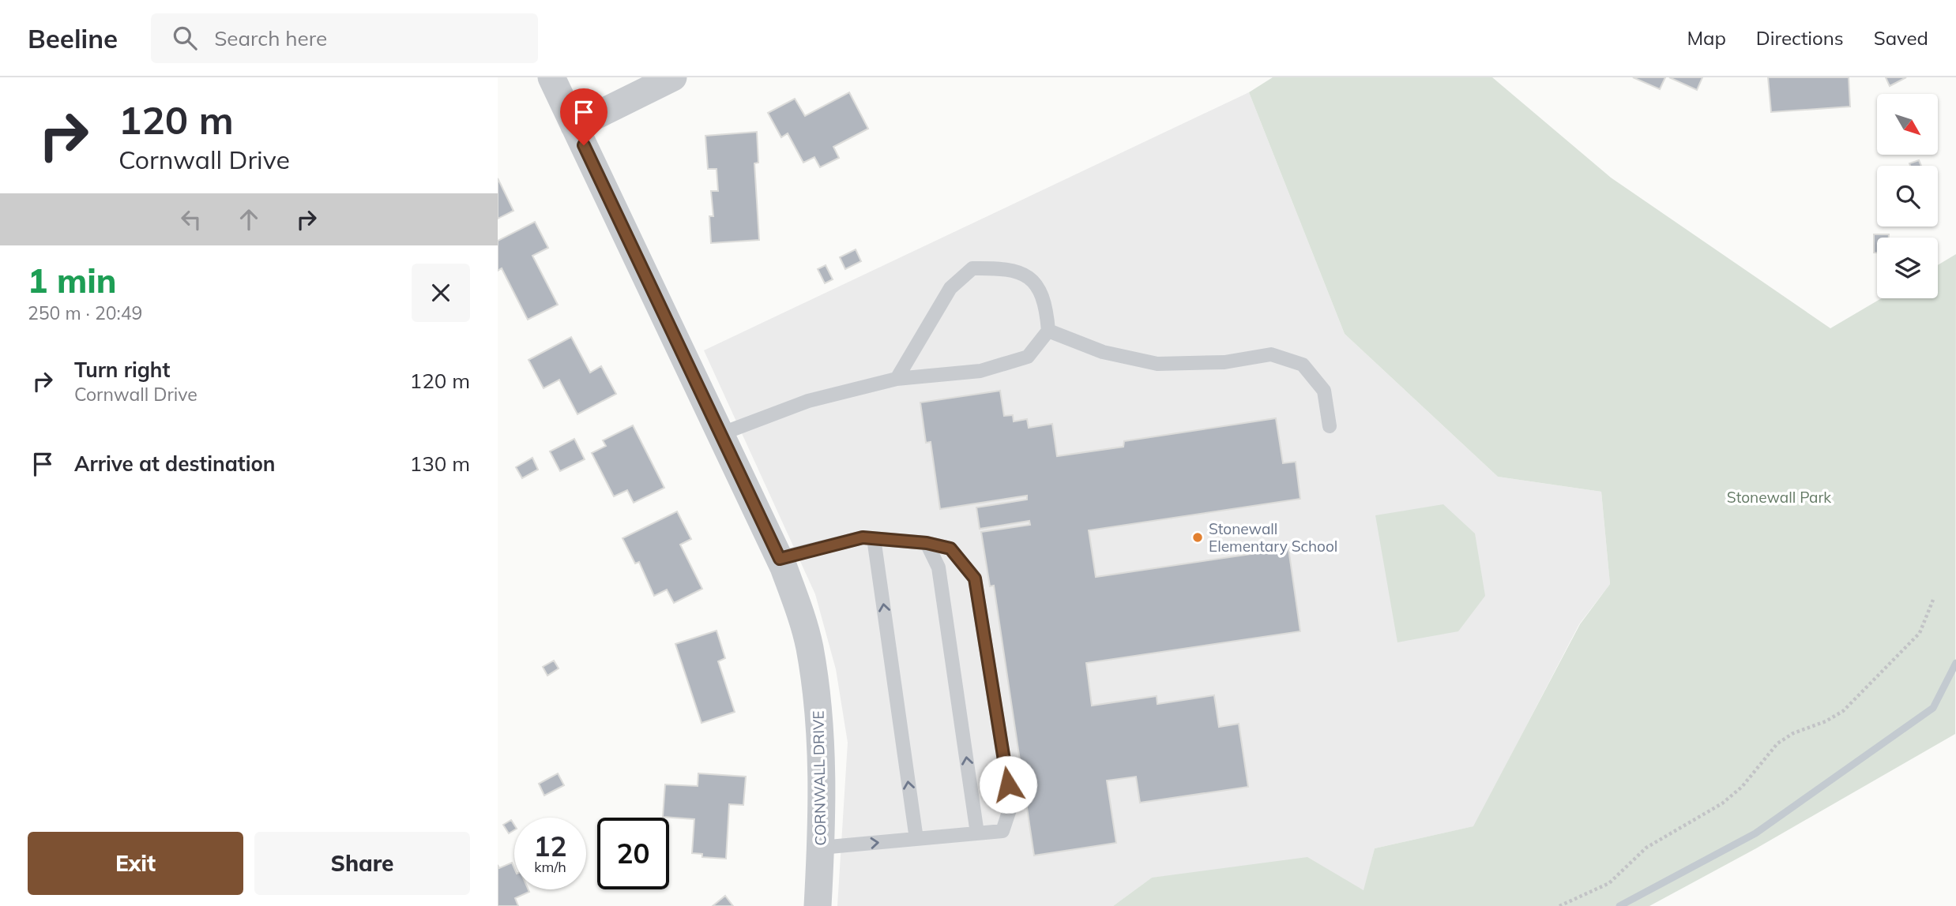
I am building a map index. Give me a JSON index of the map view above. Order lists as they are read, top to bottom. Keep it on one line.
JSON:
{"streets":{"street":["CORNWALL DRIVE"]},"parks":["Stonewall Park"],"places":["Stonewall Elementary School"],"north":"bottom right","page":{"header":"Beeline","search":"Search here","nav":["Map","Directions","Saved"],"turn":["120 m","Cornwall Drive"],"heading":["1 min","250 m · 20:49"],"list":[{"name":"Turn right","note":"Cornwall Drive","value":"120 m"},{"name":"Arrive at destination","value":"130 m"}],"speed":"12 km/h","limit":"20","buttons":["Exit","Share"]}}
